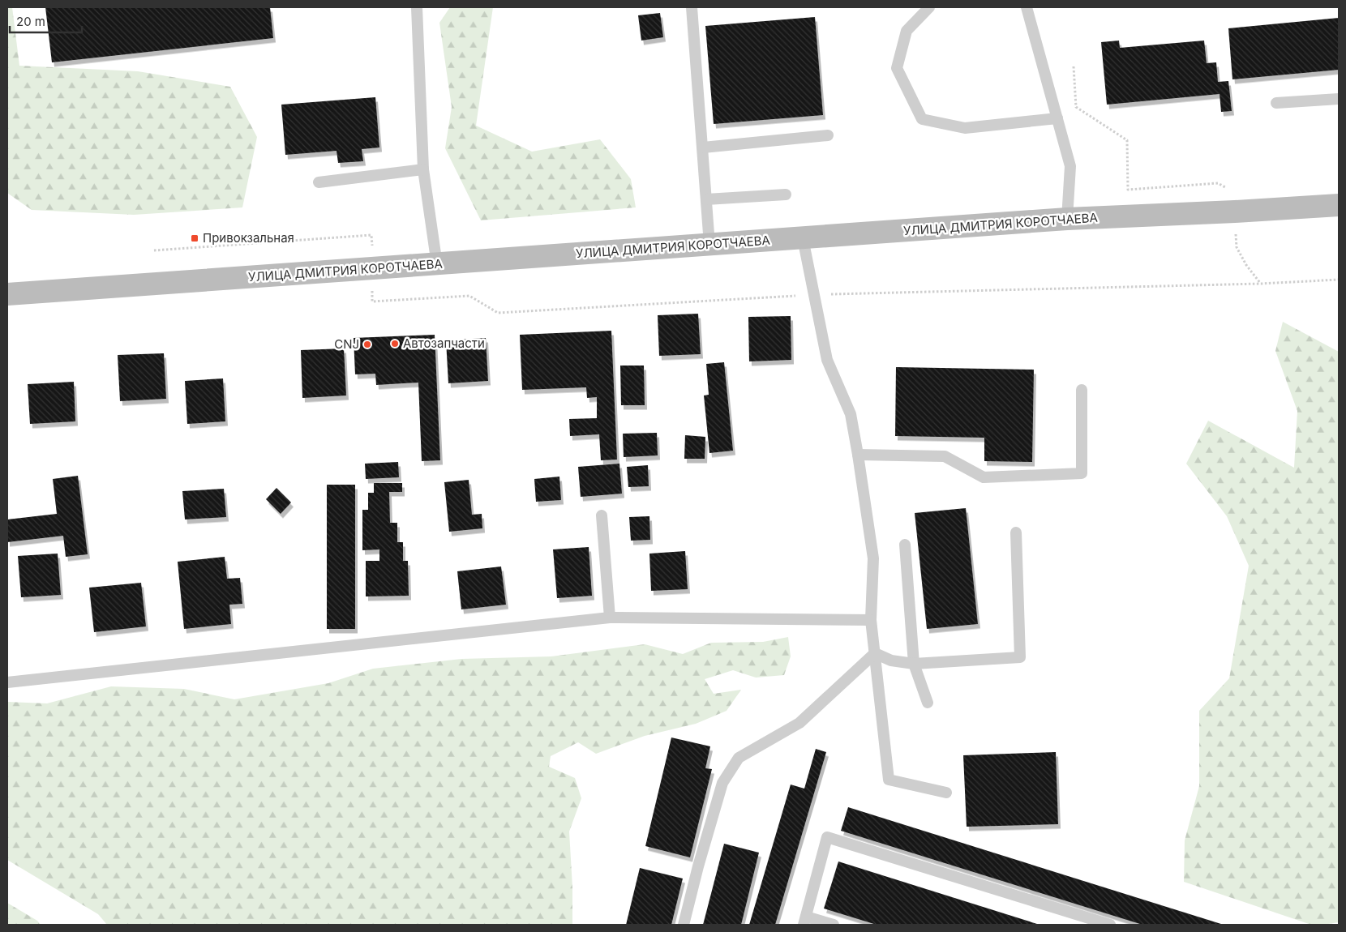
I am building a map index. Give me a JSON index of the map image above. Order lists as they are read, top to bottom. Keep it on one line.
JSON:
{"streets":{"street":["УЛИЦА ДМИТРИЯ КОРОТЧАЕВА"]},"places":{"transit":["Привокзальная"],"other":["Автозапчасти","CNJ"]},"scale_bar":"20 m"}
